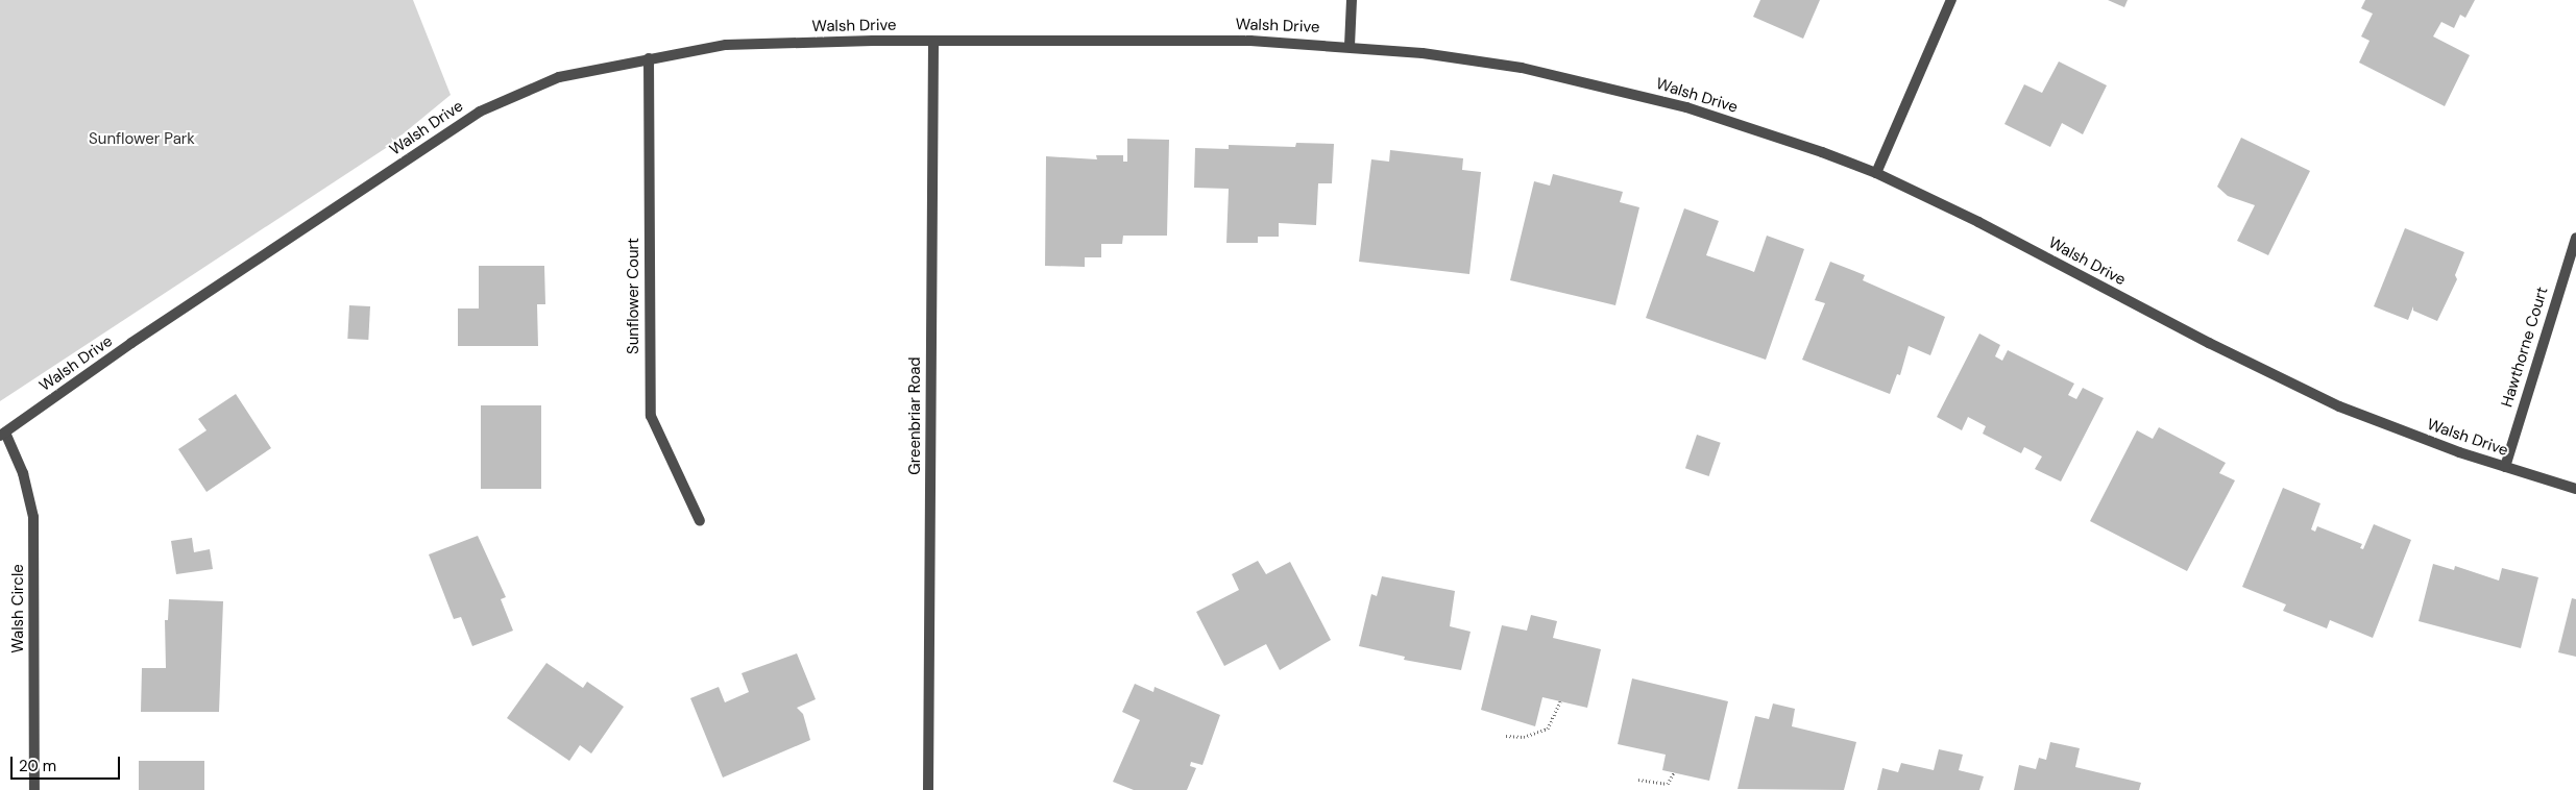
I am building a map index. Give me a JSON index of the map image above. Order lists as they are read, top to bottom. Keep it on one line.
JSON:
{"streets":{"street":["Walsh Drive","Sunflower Court","Hawthorne Court","Greenbriar Road","Walsh Circle"]},"crossings":[["Walsh Drive","Sunflower Court"],["Walsh Drive","Hawthorne Court"],["Walsh Drive","Greenbriar Road"],["Walsh Drive","Walsh Circle"]],"parks":["Sunflower Park"],"scale_bar":"20 m"}
